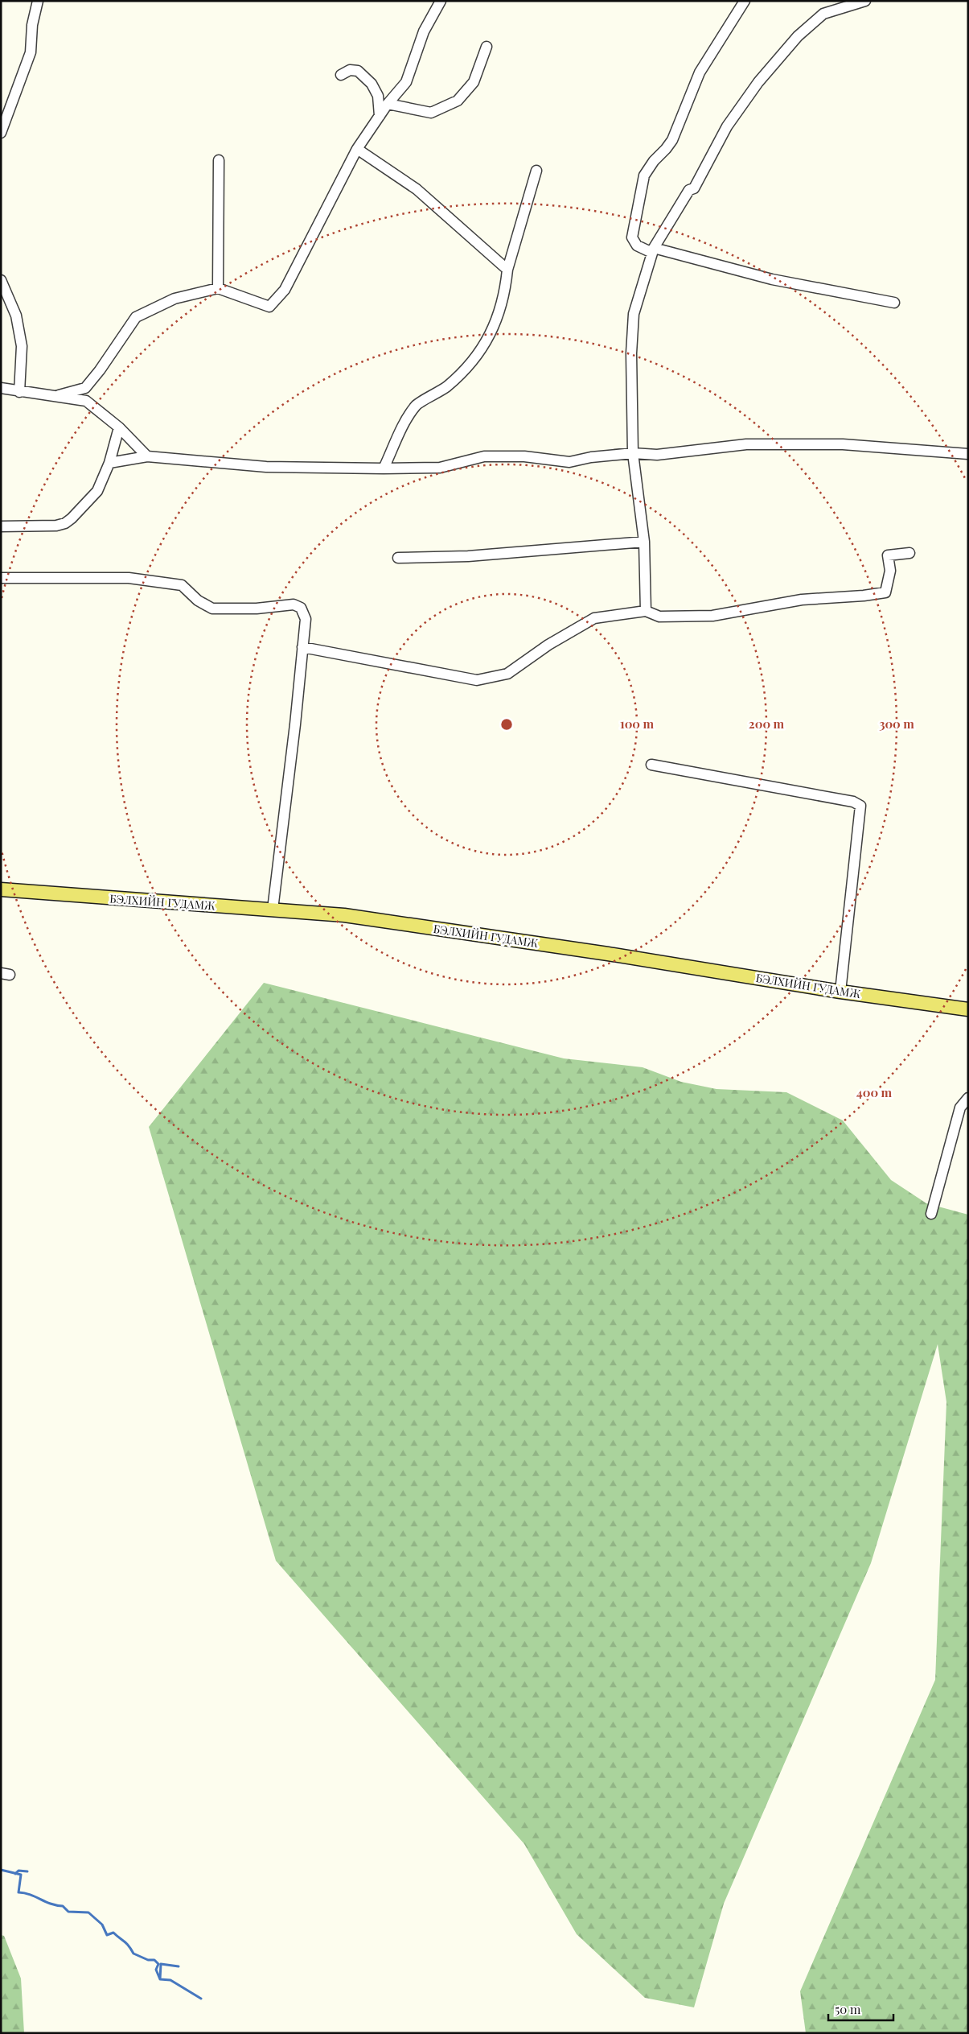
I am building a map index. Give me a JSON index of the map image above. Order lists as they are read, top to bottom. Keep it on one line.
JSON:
{"streets":{"main road":["БЭЛХИЙН ГУДАМЖ"]},"scale_bar":"50 m","rings":["100 m","200 m","300 m","400 m"]}
